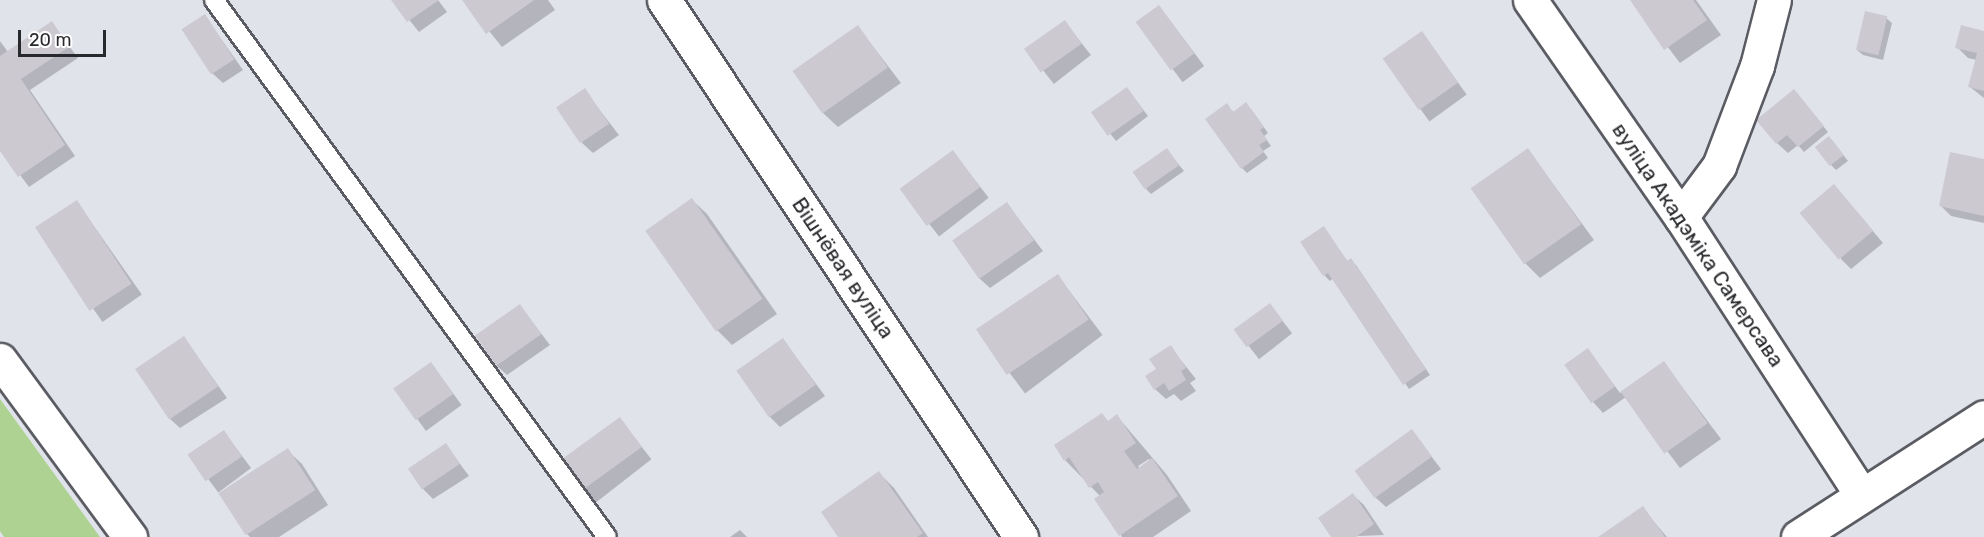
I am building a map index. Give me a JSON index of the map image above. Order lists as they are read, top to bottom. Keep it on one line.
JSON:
{"streets":{"street":["вуліца Акадэміка Самерсава","Вішнёвая вуліца"]},"scale_bar":"20 m"}
